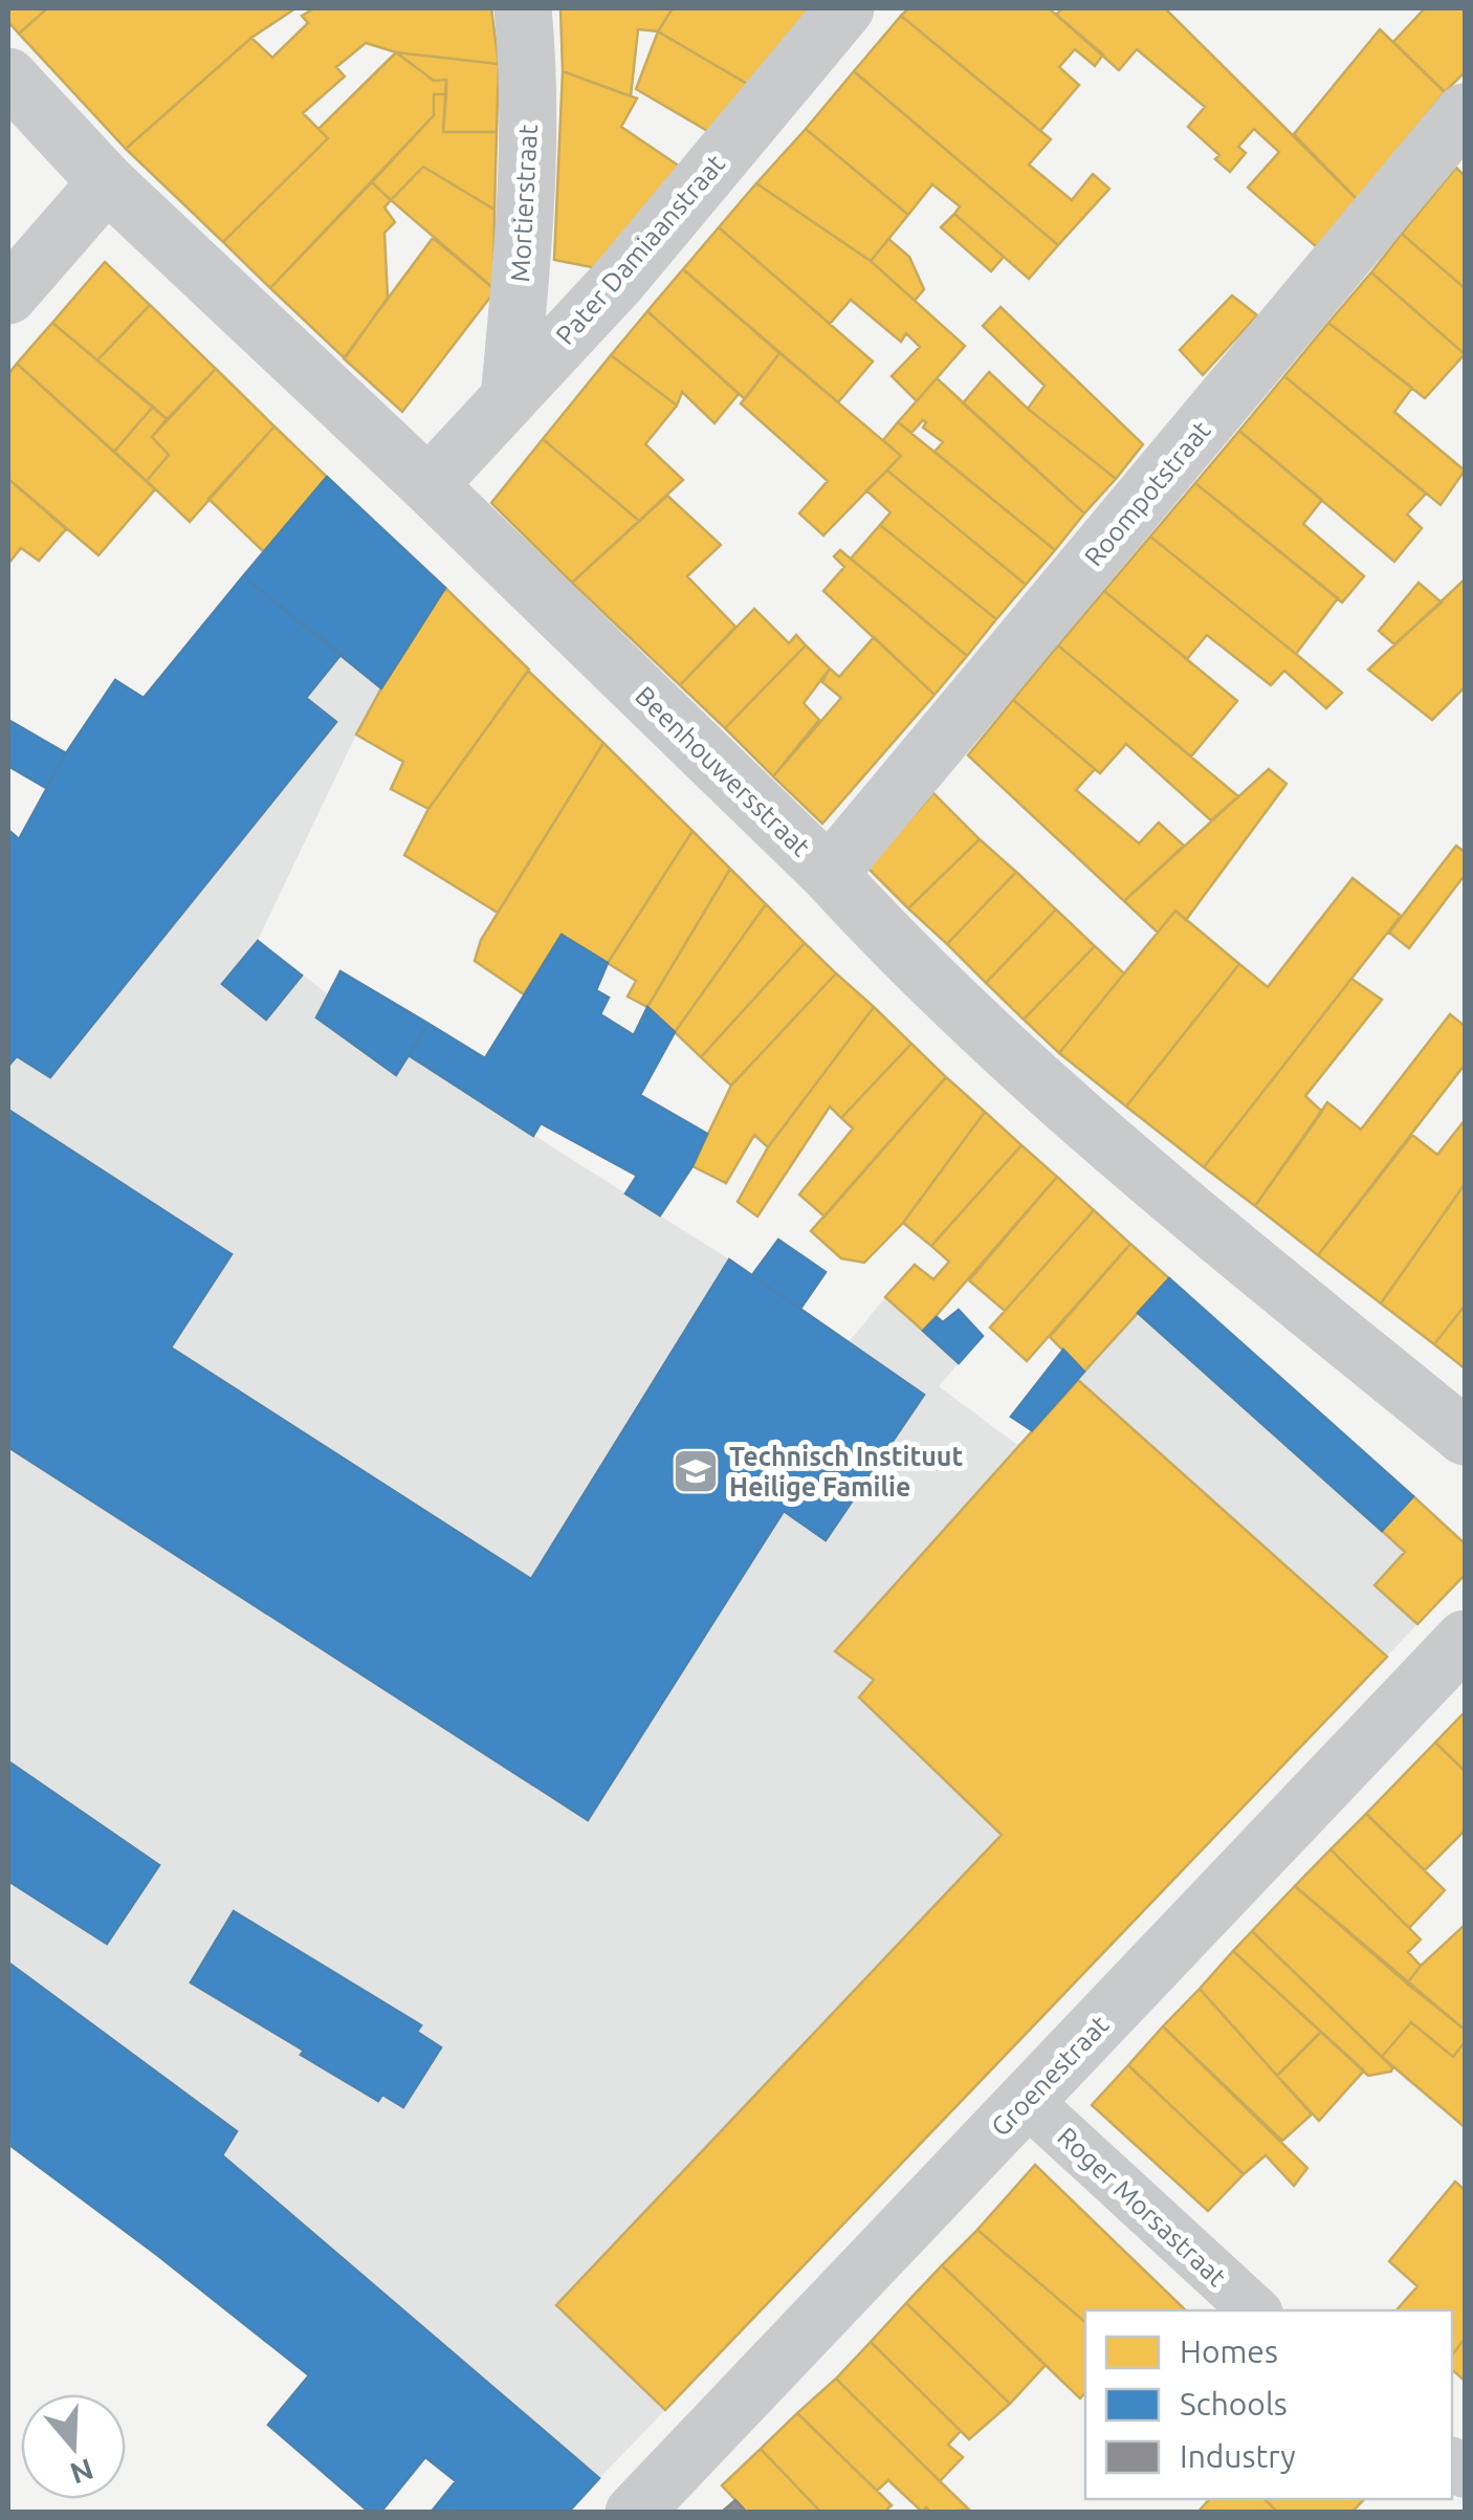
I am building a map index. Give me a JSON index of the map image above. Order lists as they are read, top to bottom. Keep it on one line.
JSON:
{"streets":{"street":["Mortierstraat","Pater Damiaanstraat","Roompotstraat","Beenhouwersstraat","Groenestraat","Roger Morsastraat"]},"crossings":[["Mortierstraat","Pater Damiaanstraat"],["Pater Damiaanstraat","Beenhouwersstraat"],["Roompotstraat","Beenhouwersstraat"],["Groenestraat","Roger Morsastraat"]],"places":{"school or university":["Technisch Instituut Heilige Familie"]},"legend":["Homes","Schools","Industry"],"north":"bottom"}
